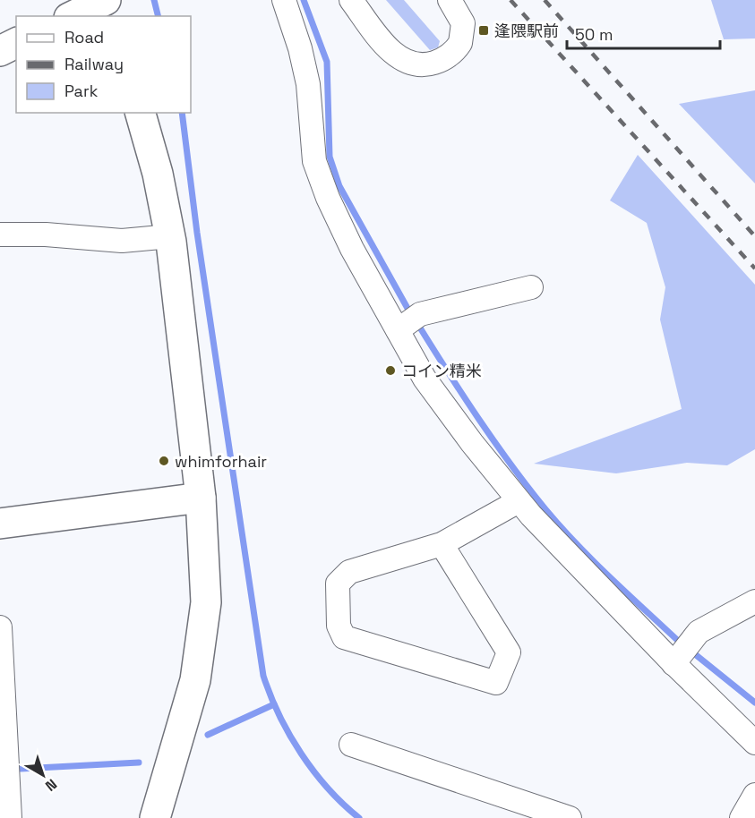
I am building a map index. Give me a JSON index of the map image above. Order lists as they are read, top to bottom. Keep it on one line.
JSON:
{"places":{"transit":["逢隈駅前"],"other":["コイン精米","whimforhair"]},"legend":["Road","Railway","Park"],"scale_bar":"50 m","north":"bottom right"}
